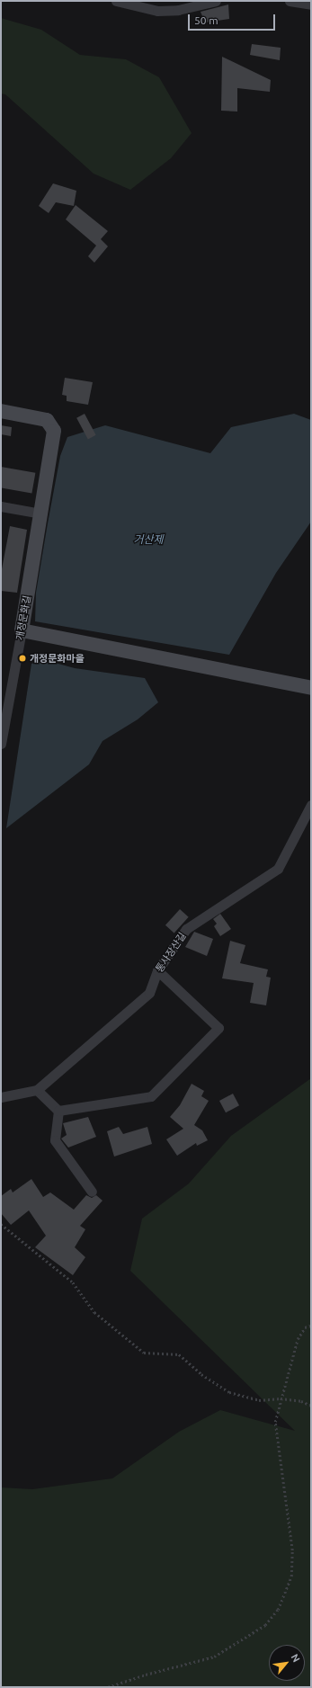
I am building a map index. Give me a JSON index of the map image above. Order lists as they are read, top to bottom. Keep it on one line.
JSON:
{"streets":{"street":["개정문화길","통사장산길"]},"water":["거산제"],"places":["개정문화마을"],"scale_bar":"50 m","north":"top right"}
